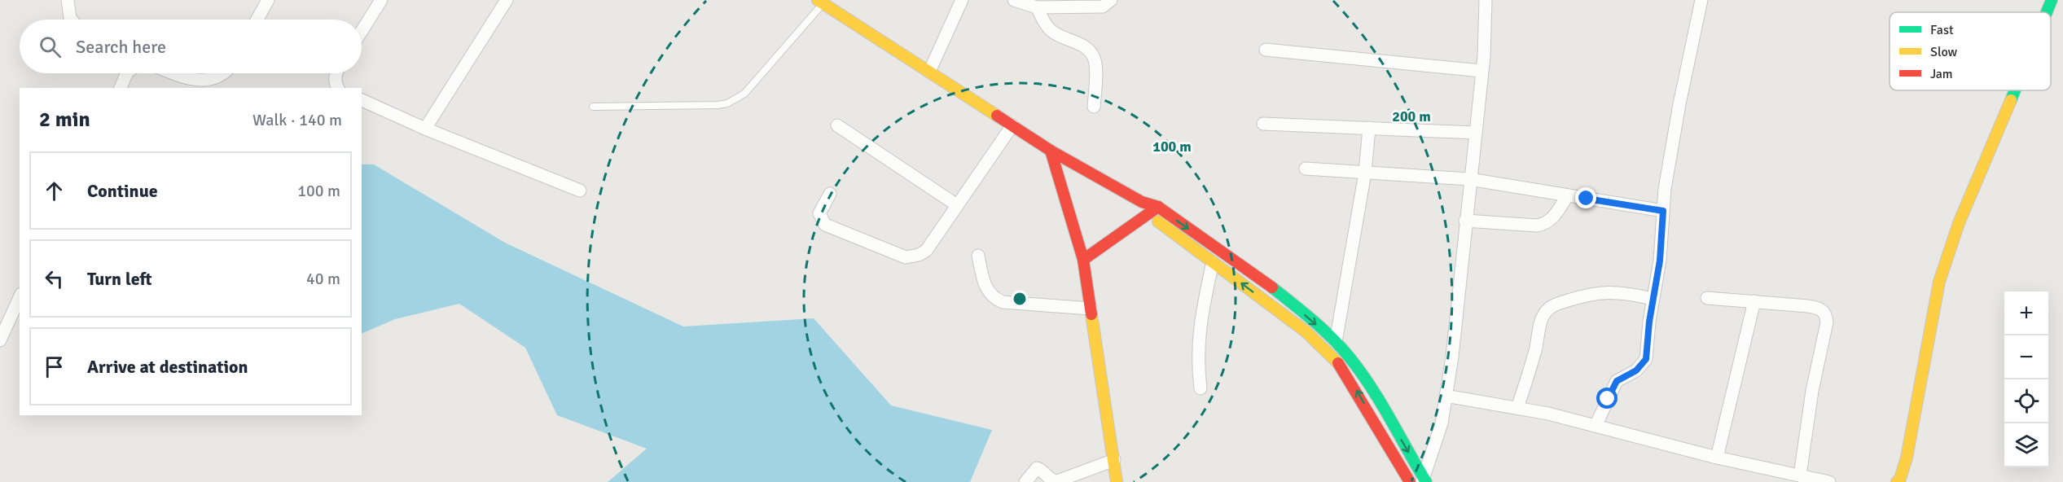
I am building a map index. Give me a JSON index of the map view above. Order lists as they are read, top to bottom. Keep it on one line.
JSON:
{"legend":["Fast","Slow","Jam"],"page":{"search":"Search here","heading":["2 min","Walk · 140 m"],"list":[["Continue","100 m"],["Turn left","40 m"],"Arrive at destination"],"map_buttons":["+","−"]},"rings":["200 m","100 m"]}
